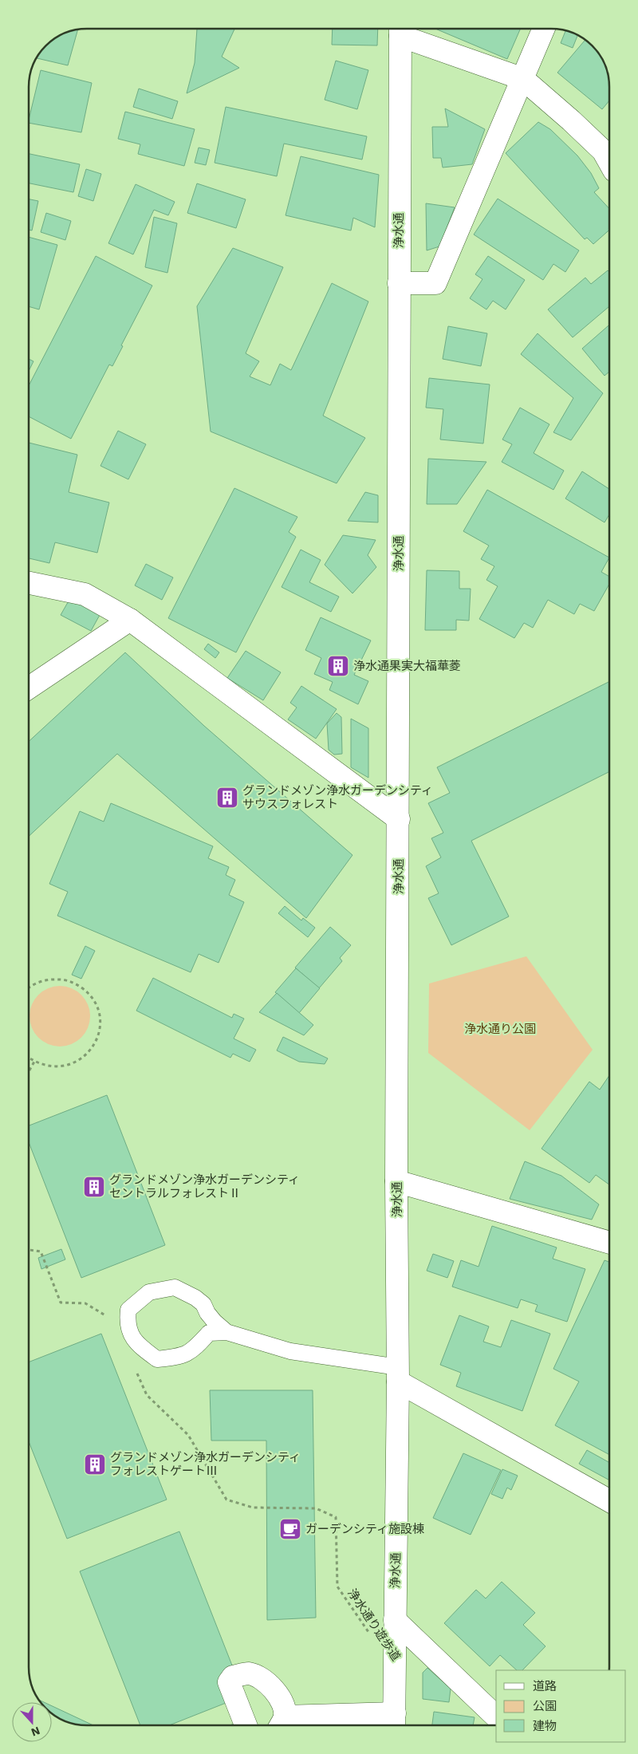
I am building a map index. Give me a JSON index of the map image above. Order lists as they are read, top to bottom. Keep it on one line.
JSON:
{"streets":{"street":["浄水通"],"path":["浄水通り遊歩道"]},"parks":["浄水通り公園"],"places":{"building":["浄水通果実大福華菱","グランドメゾン浄水ガーデンシティ サウスフォレスト","グランドメゾン浄水ガーデンシティ セントラルフォレストⅡ","グランドメゾン浄水ガーデンシティ フォレストゲートⅢ"],"cafe":["ガーデンシティ施設棟"]},"legend":["道路","公園","建物"],"north":"bottom"}
